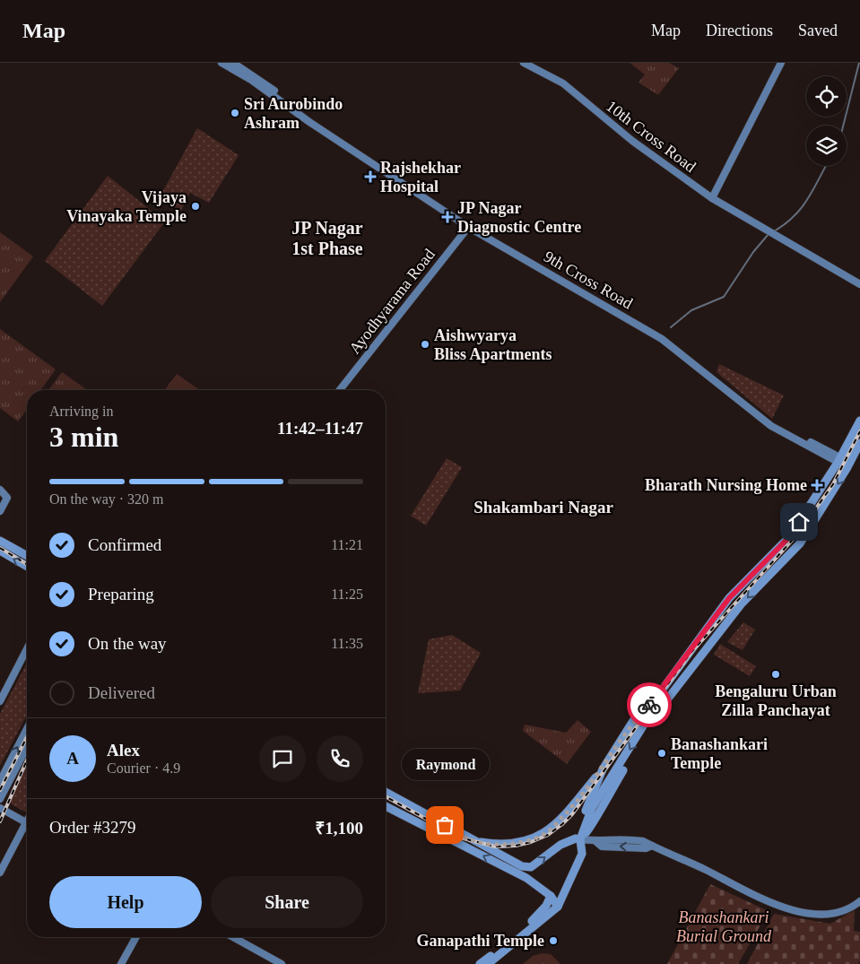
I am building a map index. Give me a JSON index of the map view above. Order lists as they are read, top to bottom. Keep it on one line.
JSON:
{"streets":{"main road":["10th Cross Road","9th Cross Road","Ayodhyarama Road"]},"crossings":[["9th Cross Road","Ayodhyarama Road"]],"districts":["JP Nagar 1st Phase","Shakambari Nagar"],"parks":["Banashankari Burial Ground"],"places":{"other":["Sri Aurobindo Ashram","Vijaya Vinayaka Temple","Aishwyarya Bliss Apartments","Bengaluru Urban Zilla Panchayat","Banashankari Temple","Raymond","Ganapathi Temple"],"health":["Rajshekhar Hospital","JP Nagar Diagnostic Centre","Bharath Nursing Home"]},"page":{"header":"Map","nav":["Map","Directions","Saved"],"heading":["3 min","Arriving in","11:42–11:47"],"panel":["Alex","Courier · 4.9","Order #3279","₹1,100"],"bar":"On the way · 320 m","list":[["Confirmed","11:21"],["Preparing","11:25"],["On the way","11:35"],"Delivered"],"round":"A","bubble":"Raymond","buttons":["Help","Share"]}}
